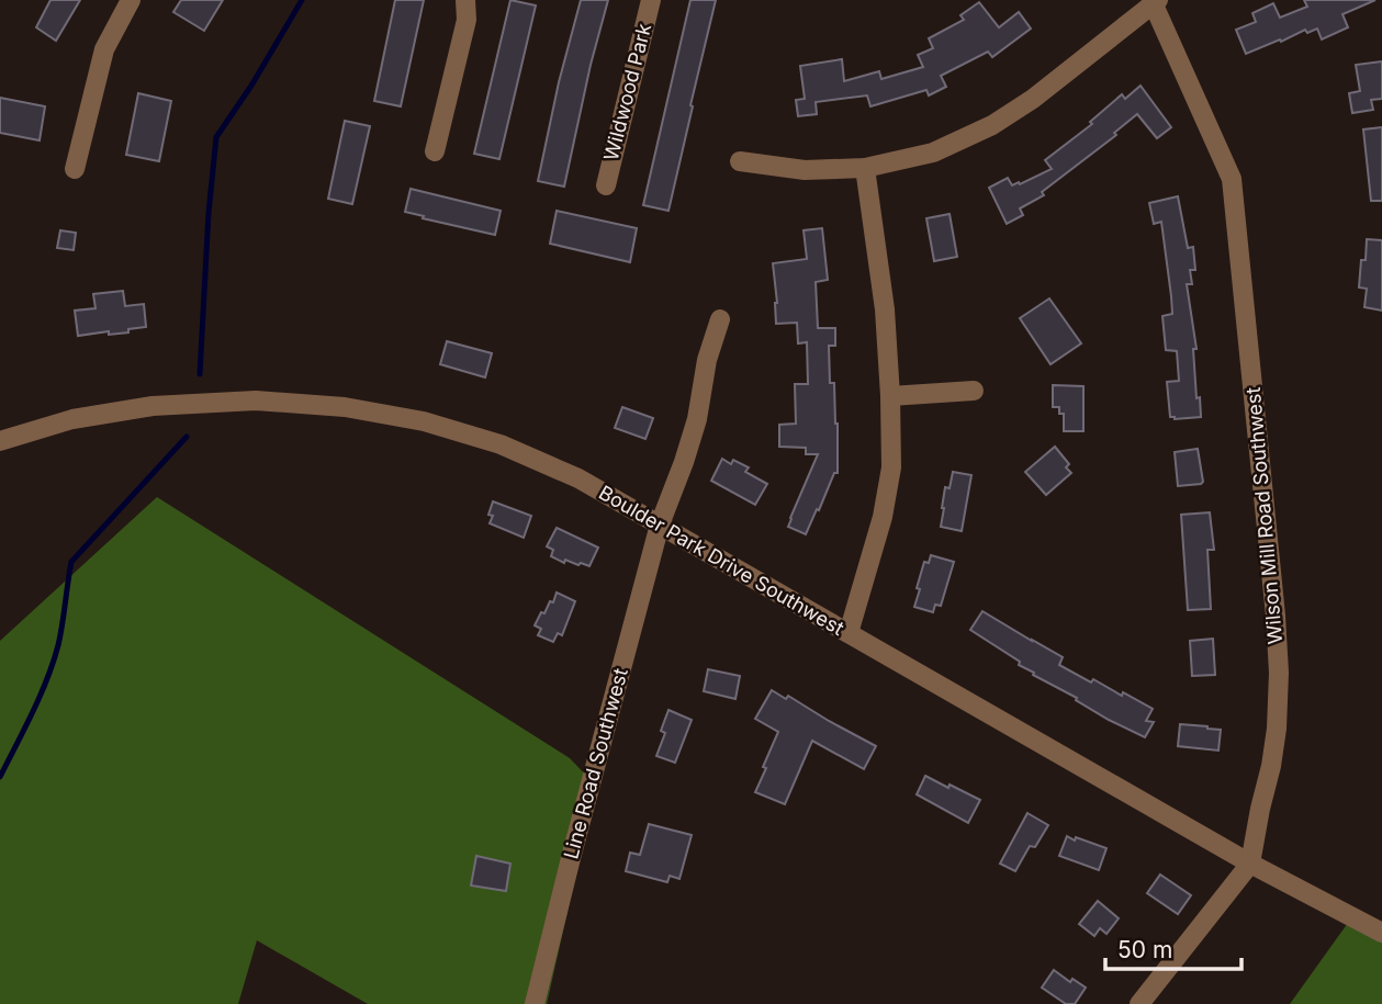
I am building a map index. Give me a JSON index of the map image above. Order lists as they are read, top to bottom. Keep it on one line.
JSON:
{"streets":{"street":["Wildwood Park","Wilson Mill Road Southwest","Boulder Park Drive Southwest","Line Road Southwest"]},"crossings":[["Wilson Mill Road Southwest","Boulder Park Drive Southwest"],["Boulder Park Drive Southwest","Line Road Southwest"]],"scale_bar":"50 m"}
